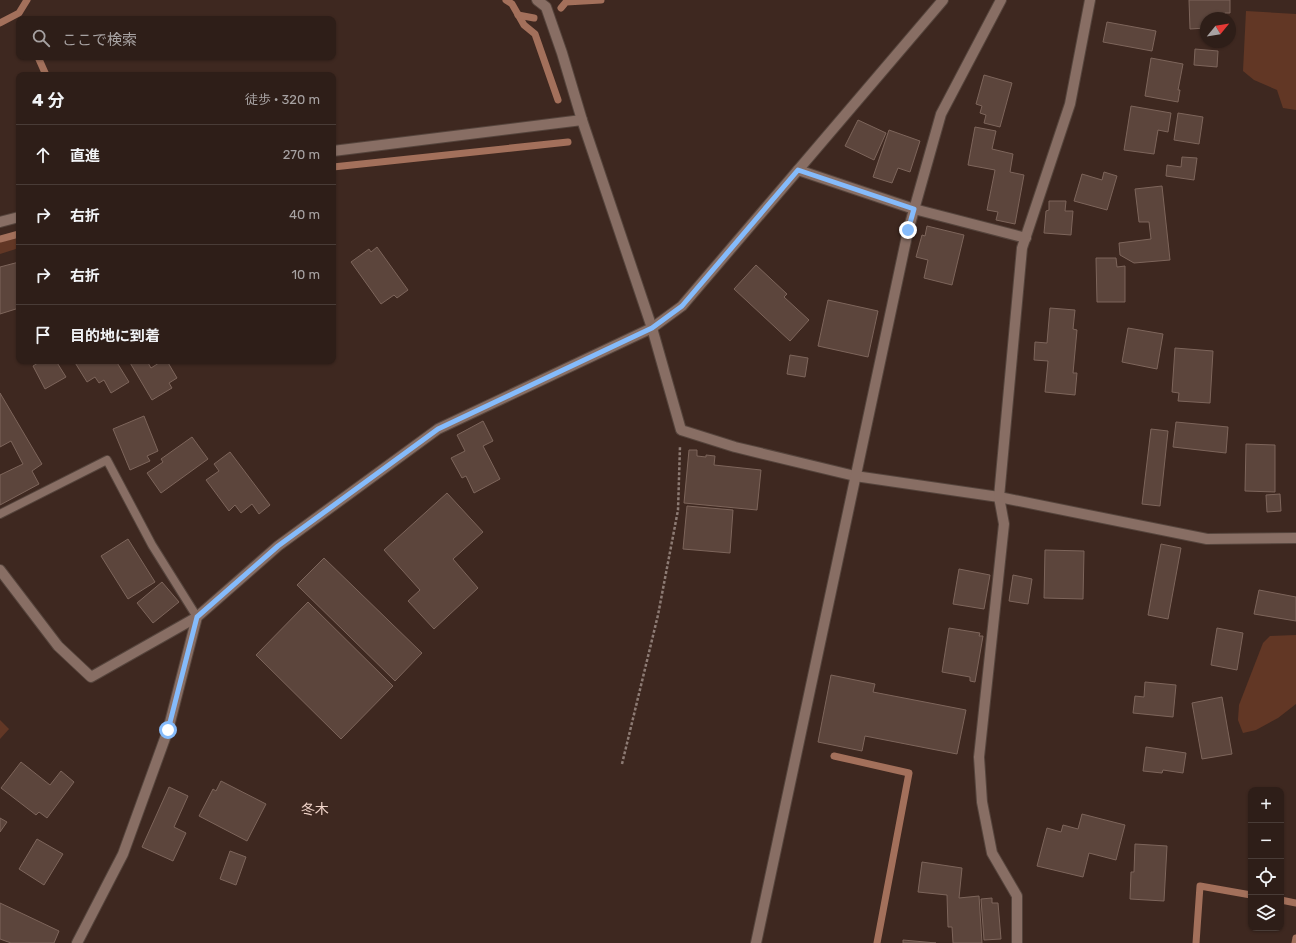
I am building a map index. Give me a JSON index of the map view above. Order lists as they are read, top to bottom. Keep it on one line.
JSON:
{"districts":["冬木"],"north":"top right","page":{"search":"ここで検索","heading":["4 分","徒歩 · 320 m"],"list":[["直進","270 m"],["右折","40 m"],["右折","10 m"],"目的地に到着"],"map_buttons":["+","−"]}}
